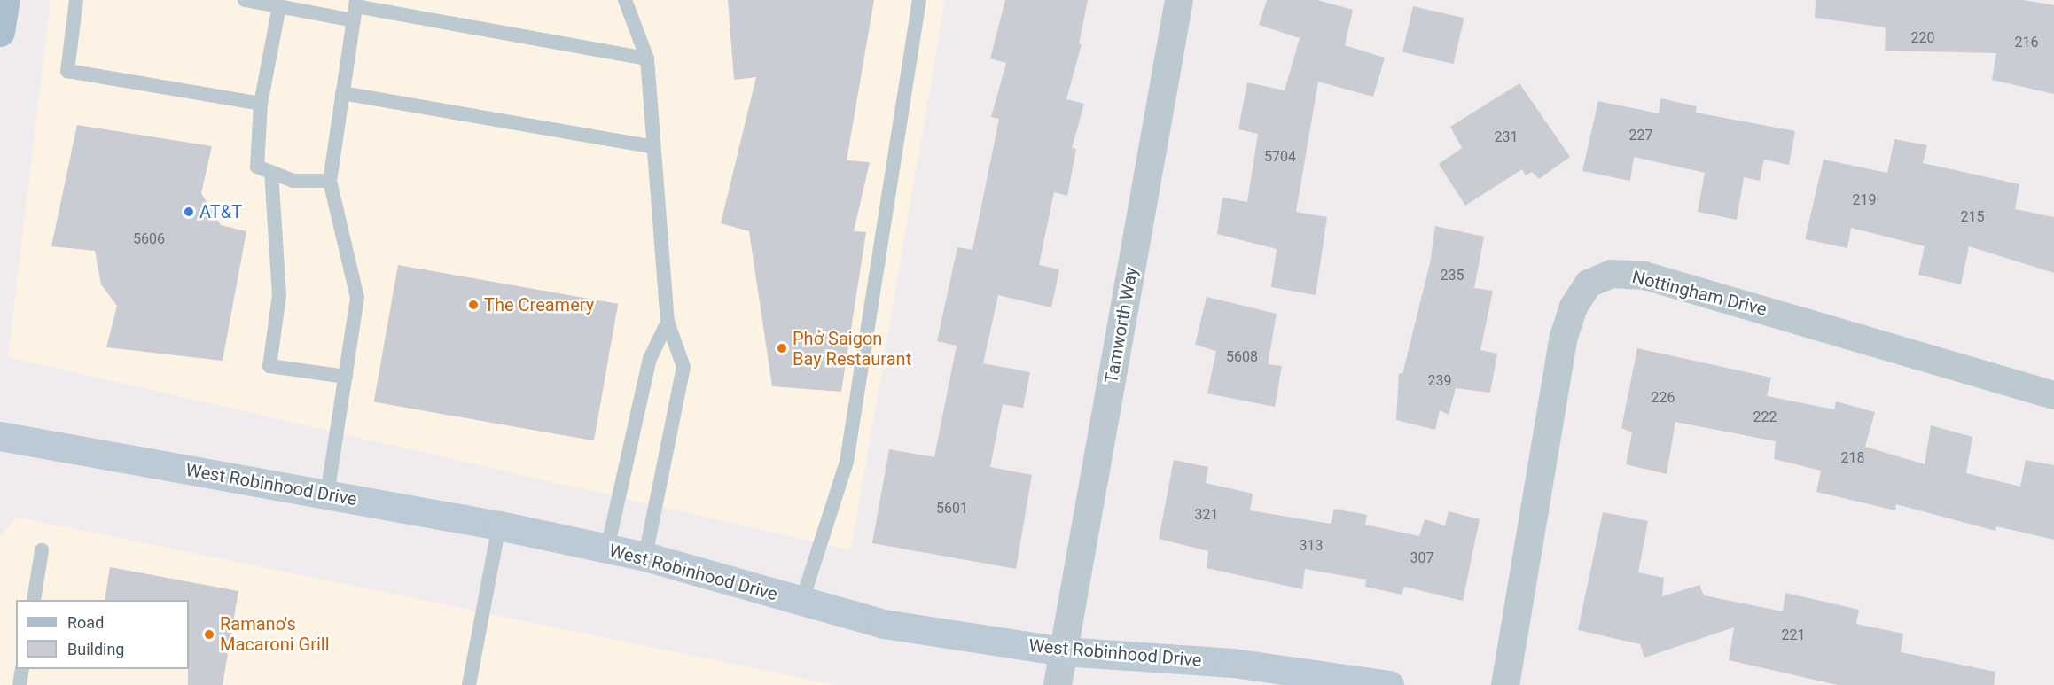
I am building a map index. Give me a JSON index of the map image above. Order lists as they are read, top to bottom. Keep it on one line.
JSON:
{"streets":{"street":["Nottingham Drive","Tamworth Way","West Robinhood Drive"]},"crossings":[["Tamworth Way","West Robinhood Drive"]],"places":["AT&T","The Creamery","Phở Saigon Bay Restaurant","Ramano's Macaroni Grill"],"house_numbers":["220","216","227","231","5704","219","215","5606","235","5608","239","226","222","218","5601","321","313","307","221"],"legend":["Road","Building"]}
